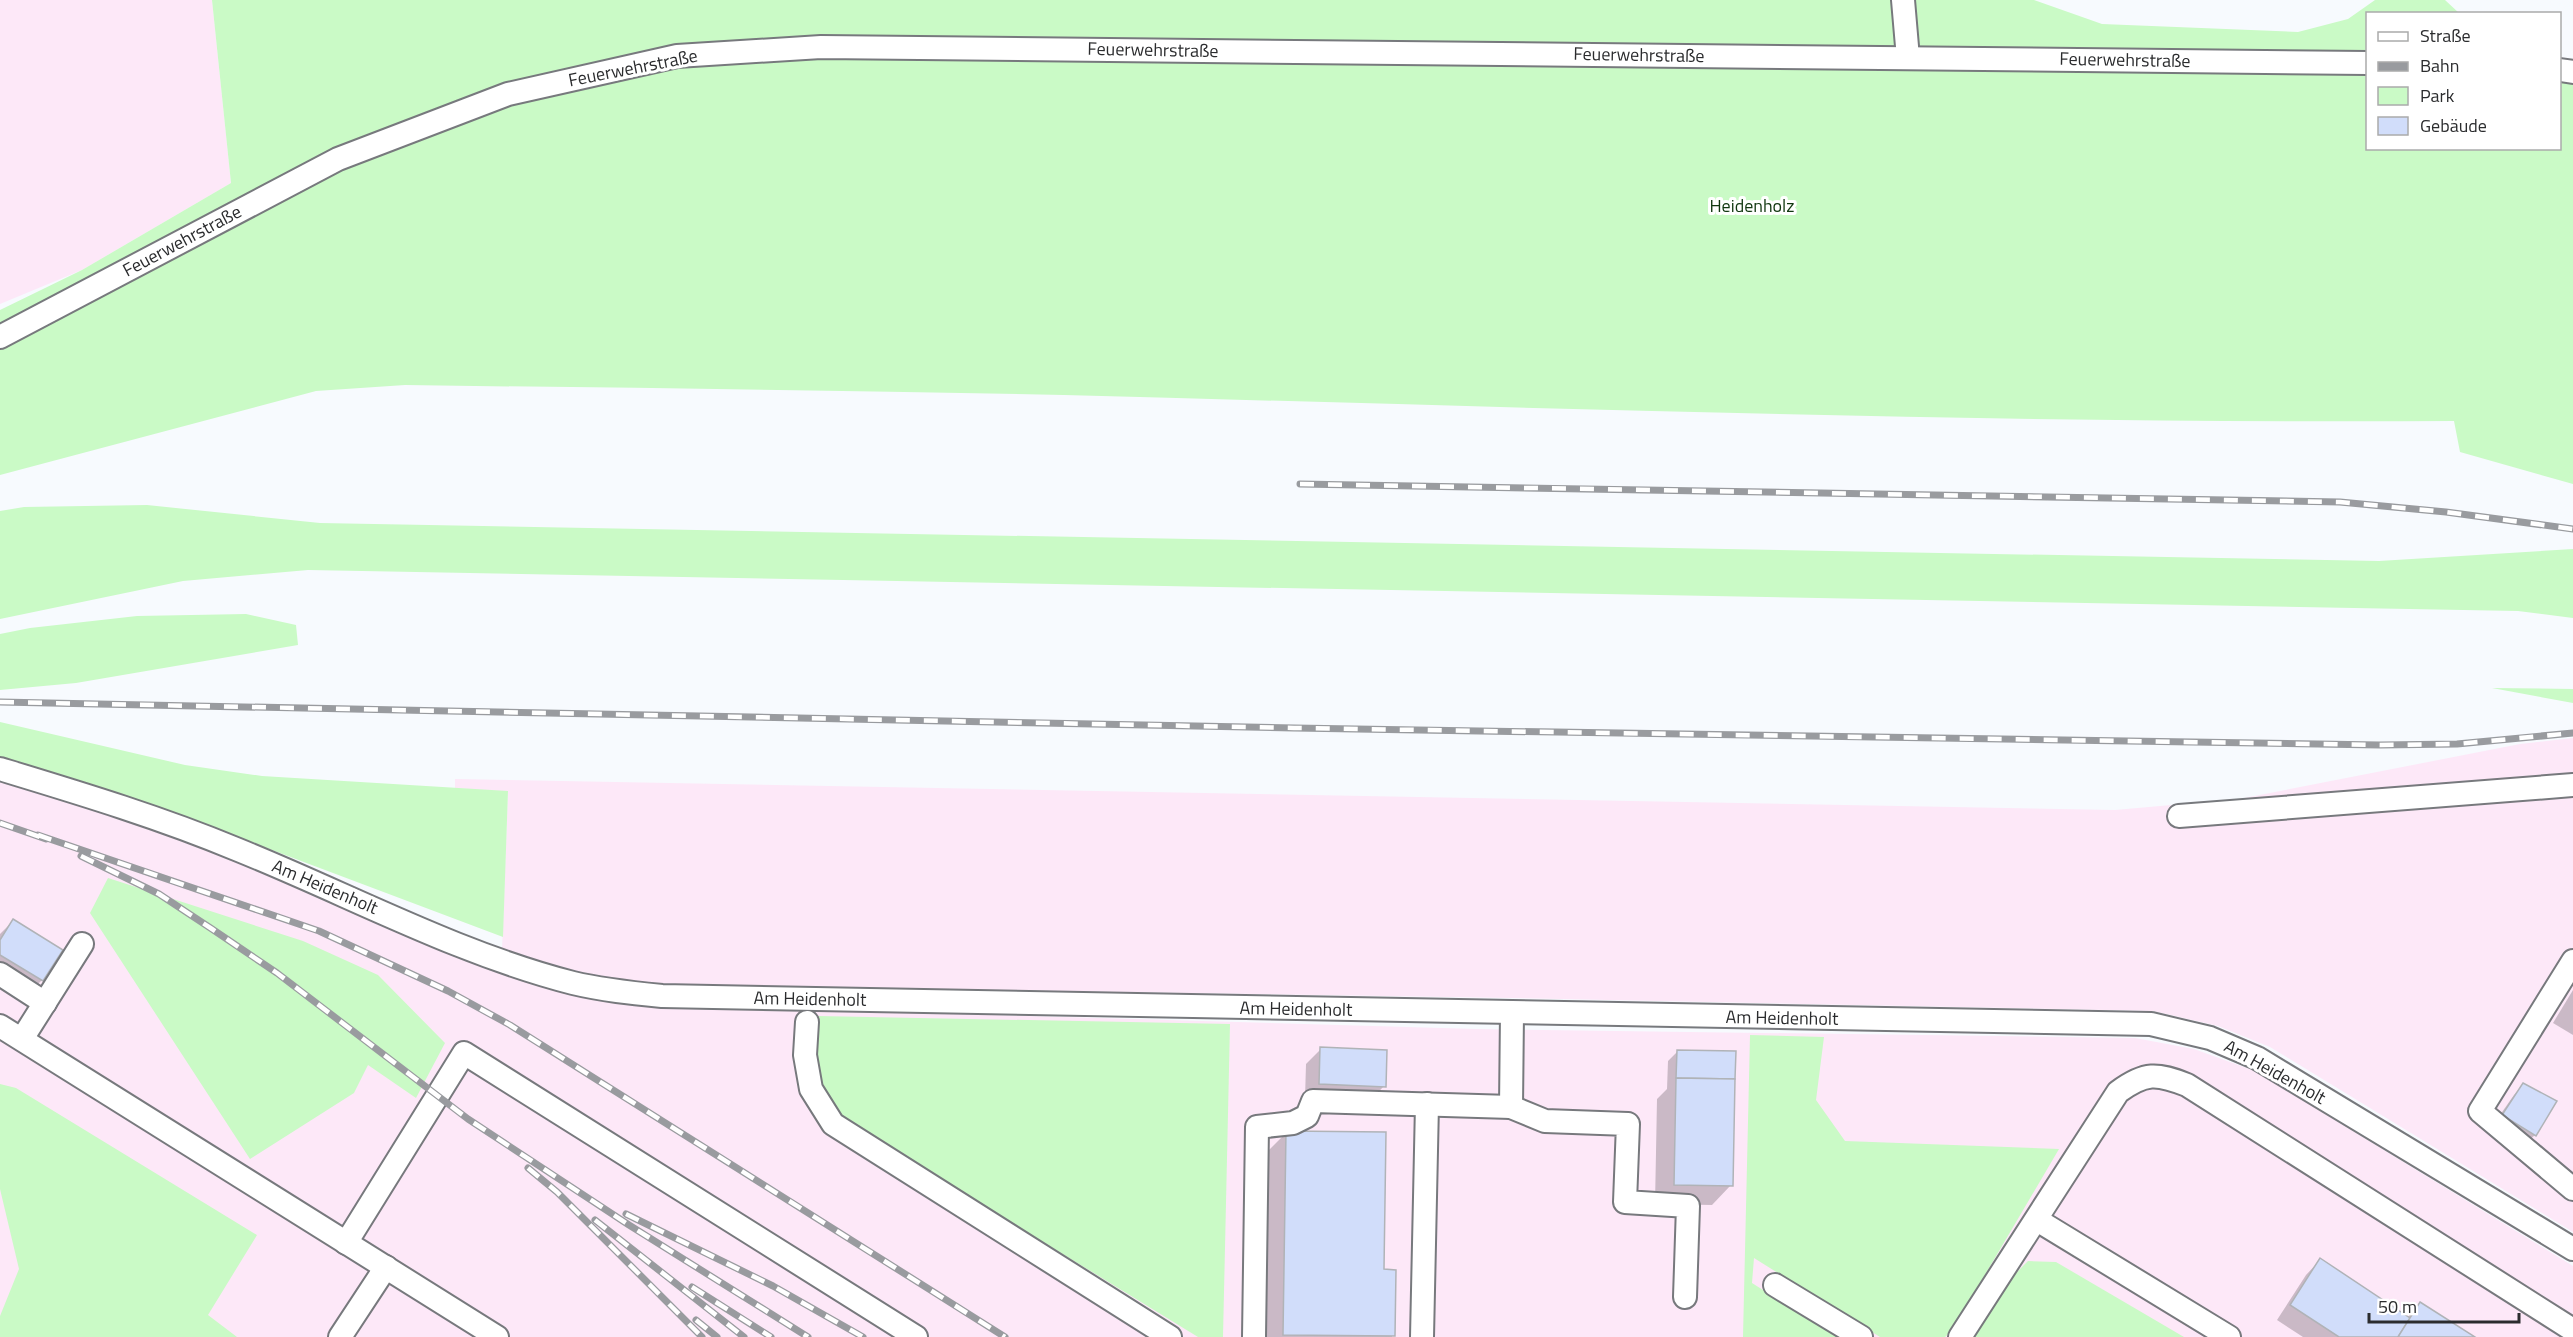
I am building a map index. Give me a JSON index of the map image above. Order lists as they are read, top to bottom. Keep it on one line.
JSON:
{"streets":{"street":["Feuerwehrstraße","Am Heidenholt"]},"parks":["Heidenholz"],"legend":["Straße","Bahn","Park","Gebäude"],"scale_bar":"50 m"}
